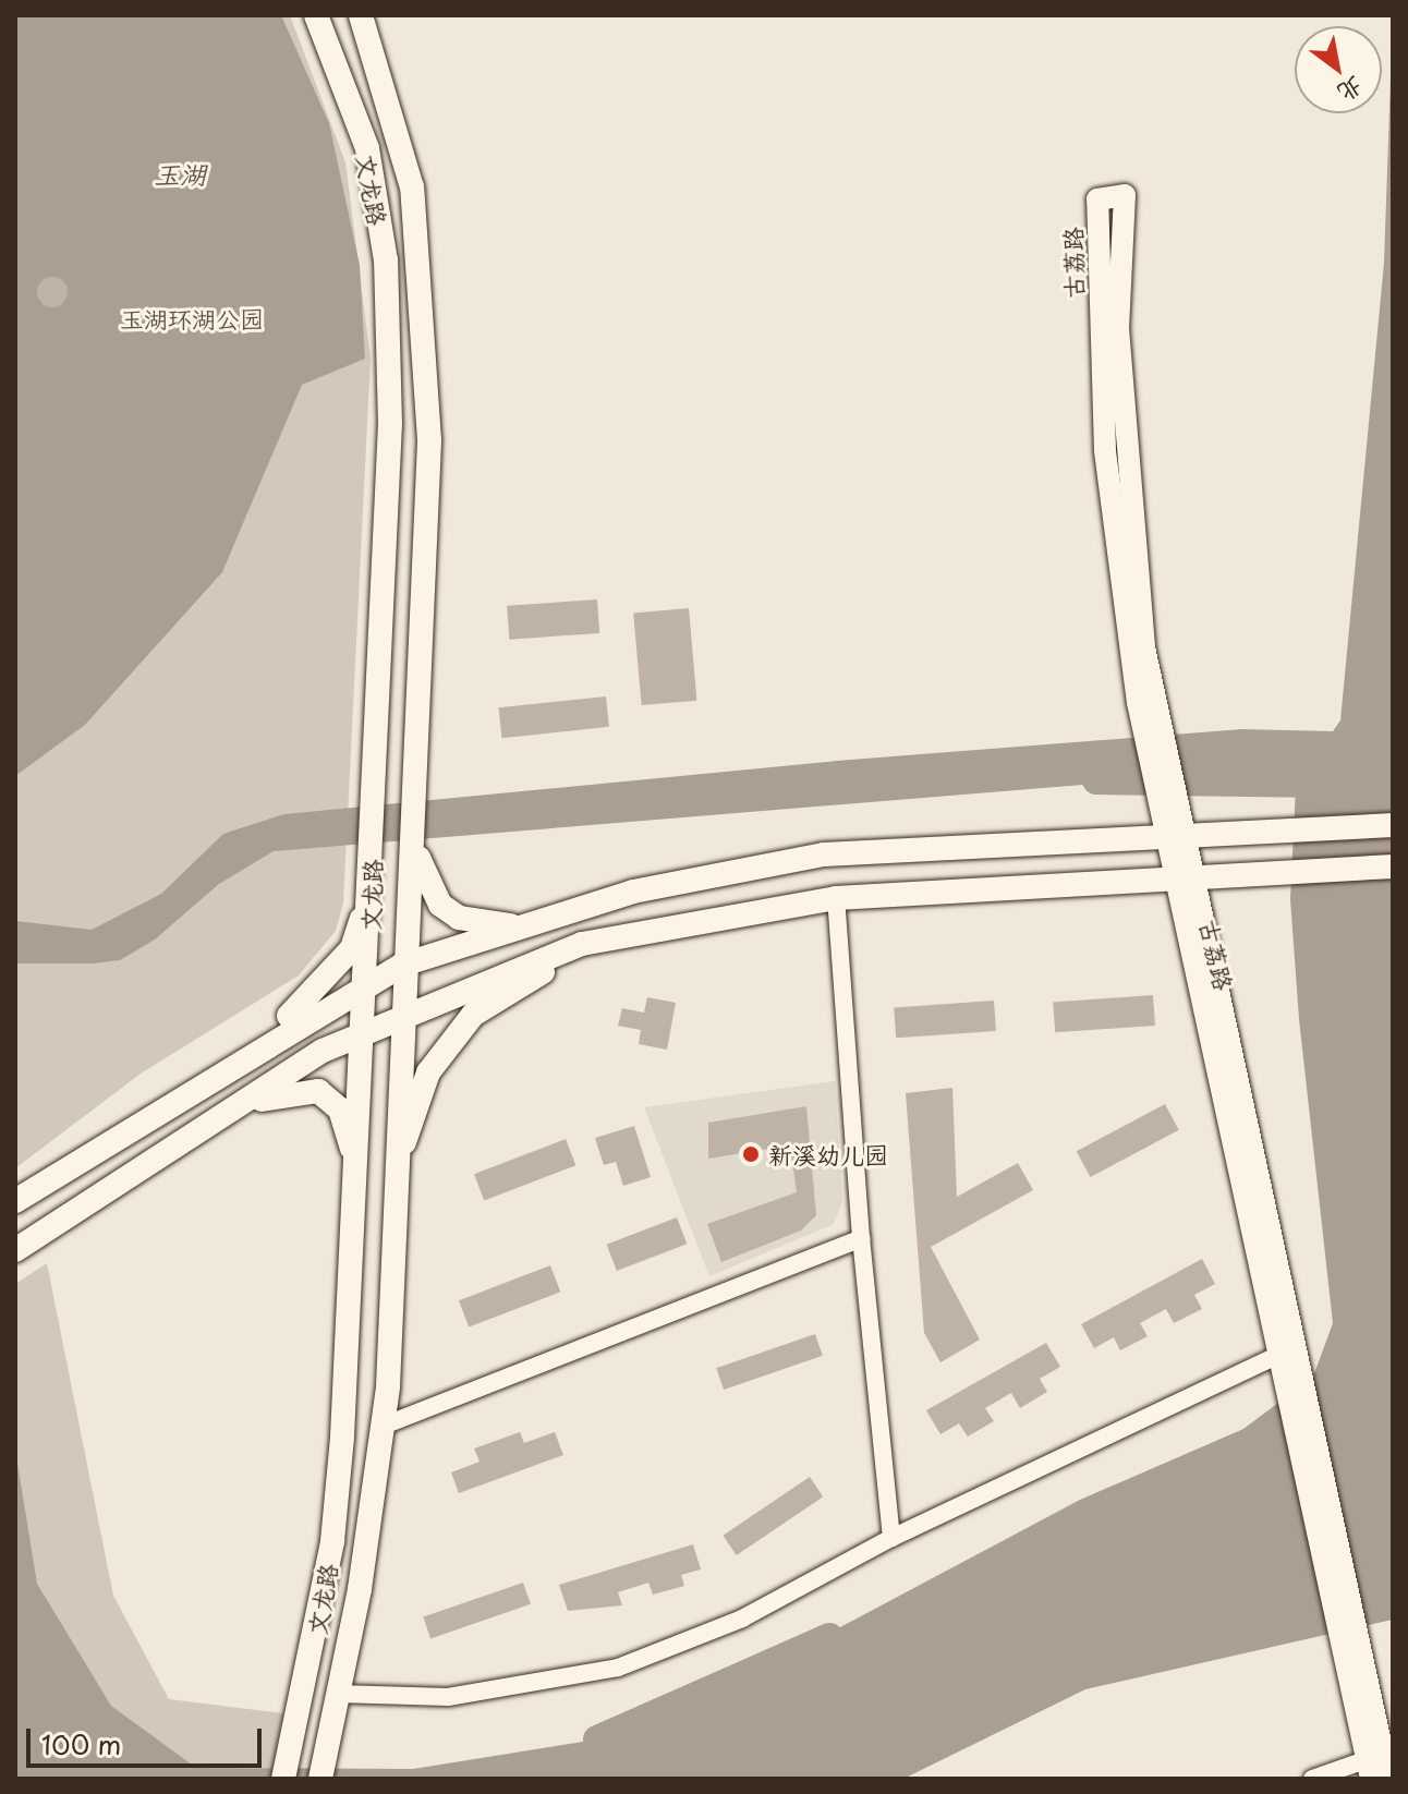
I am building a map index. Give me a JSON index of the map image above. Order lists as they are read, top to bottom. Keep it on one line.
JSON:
{"streets":{"main road":["文龙路"],"street":["古荔路"]},"water":["玉湖"],"parks":["玉湖环湖公园"],"places":["新溪幼儿园"],"scale_bar":"100 m","north":"bottom right"}
